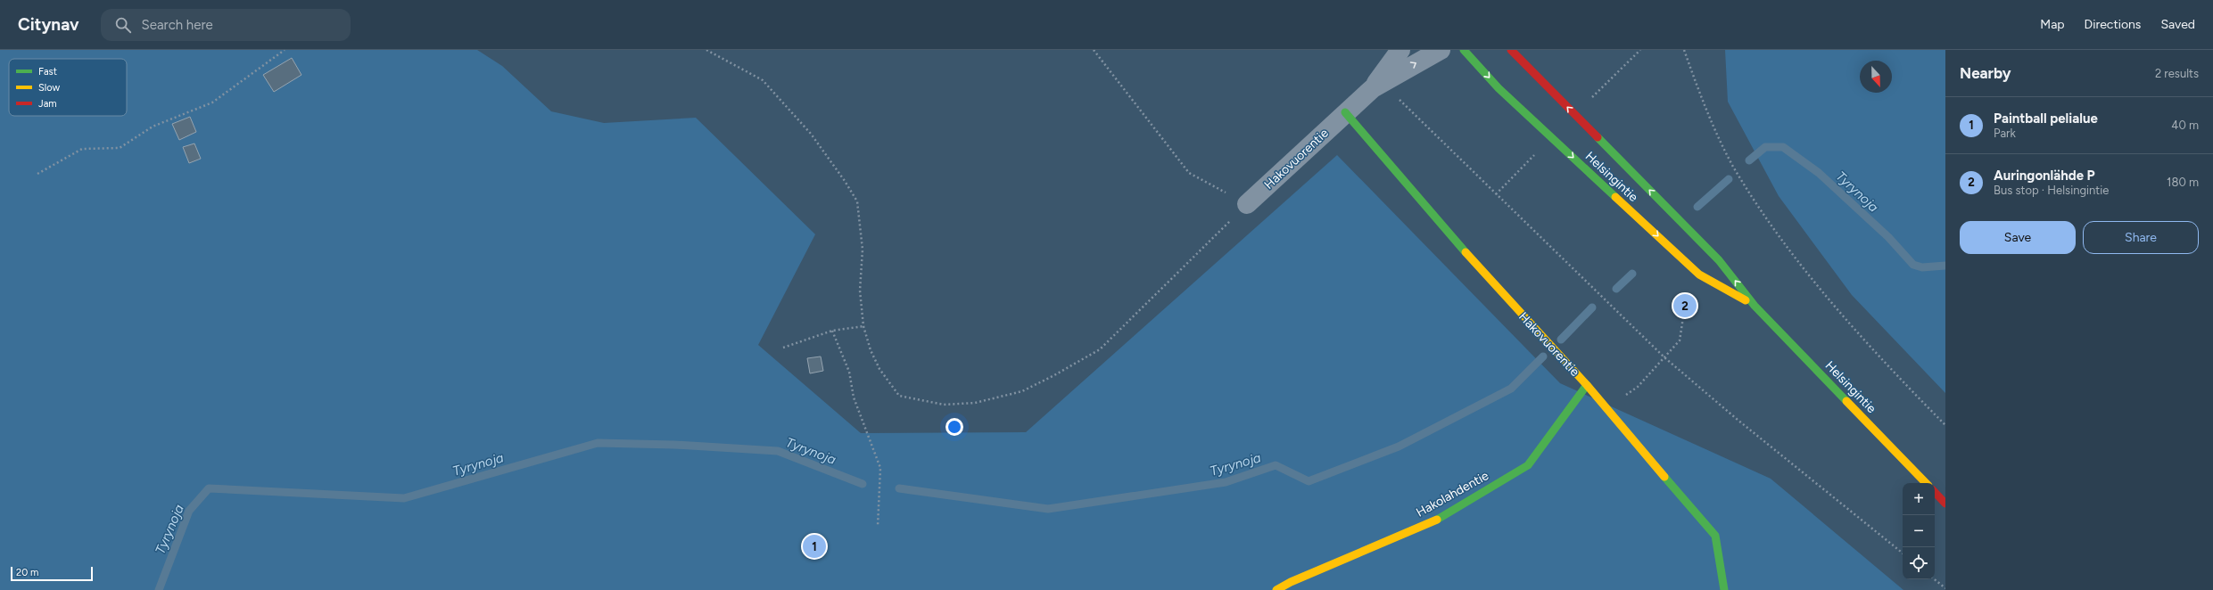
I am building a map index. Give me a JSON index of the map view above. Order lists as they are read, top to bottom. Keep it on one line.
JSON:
{"streets":{"main road":["Hakovuorentie","Helsingintie","Hakolahdentie"]},"crossings":[["Hakovuorentie","Hakolahdentie"]],"water":["Tyrynoja"],"legend":["Fast","Slow","Jam"],"scale_bar":"20 m","north":"bottom","page":{"header":"Citynav","search":"Search here","nav":["Map","Directions","Saved"],"heading":["Nearby","2 results"],"list":[{"mark":"1","name":"Paintball pelialue","note":"Park","value":"40 m"},{"mark":"2","name":"Auringonlähde P","note":"Bus stop · Helsingintie","value":"180 m"}],"buttons":["Save","Share"],"pins":["2","1"],"map_buttons":["+","−"],"scale":"20 m"}}
